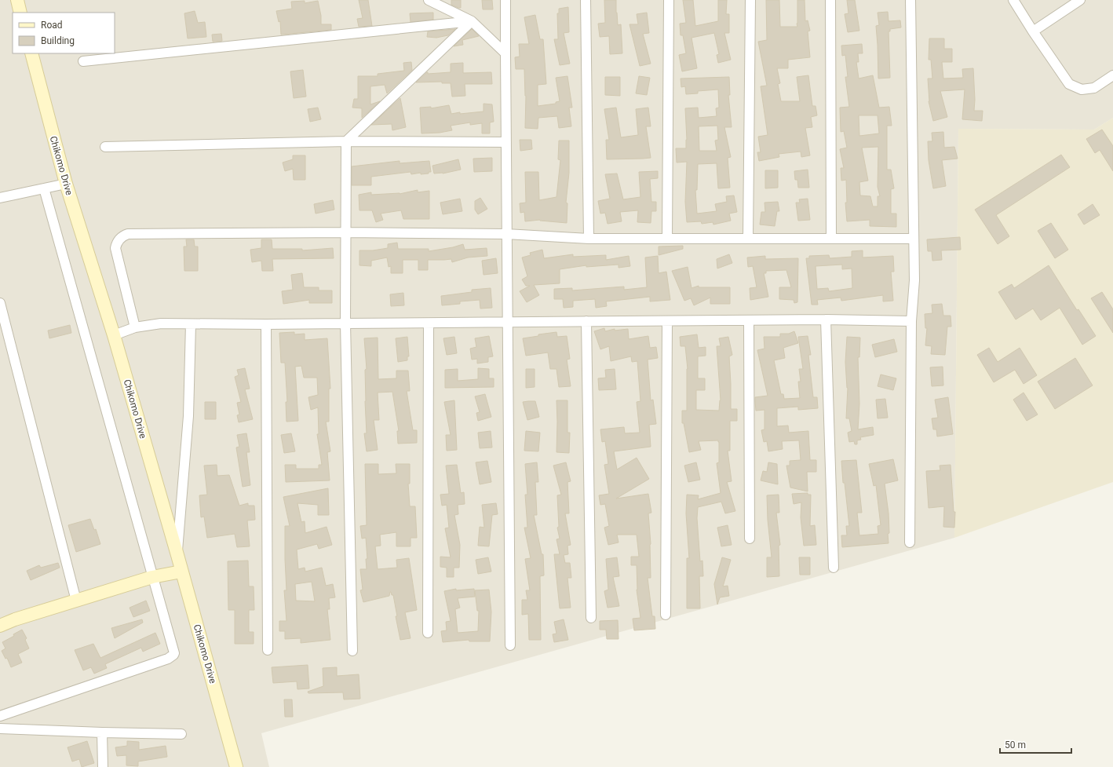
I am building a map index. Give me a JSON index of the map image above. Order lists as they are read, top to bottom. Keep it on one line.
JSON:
{"streets":{"street":["Chikomo Drive"]},"legend":["Road","Building"],"scale_bar":"50 m"}
